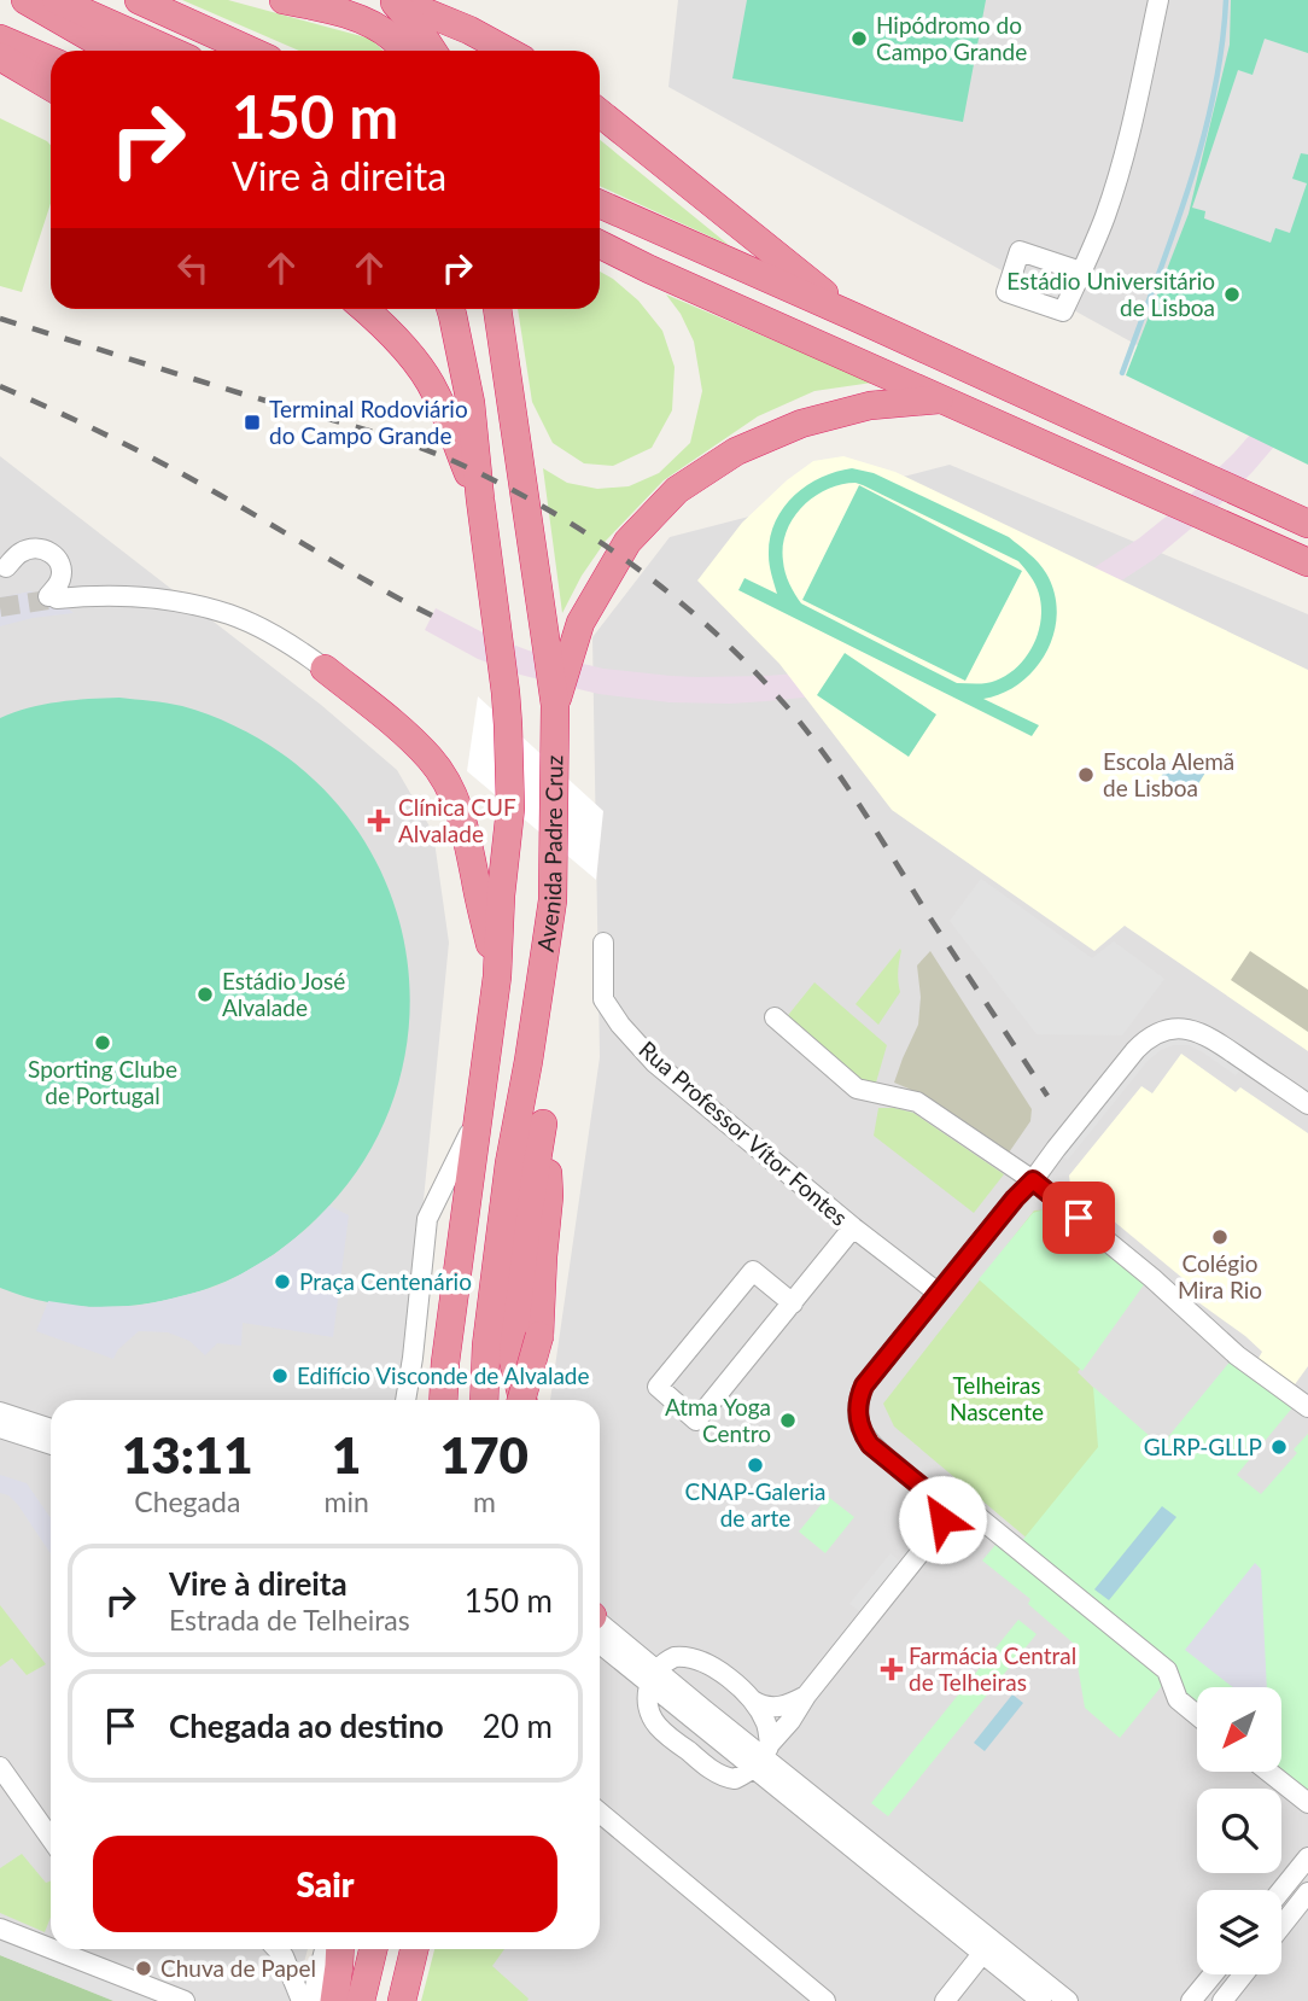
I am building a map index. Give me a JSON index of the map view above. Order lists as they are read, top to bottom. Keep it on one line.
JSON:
{"streets":{"highway":["Avenida Padre Cruz"],"street":["Rua Professor Vítor Fontes"]},"parks":["Telheiras Nascente"],"places":{"other":["Hipódromo do Campo Grande","Estádio Universitário de Lisboa","Escola Alemã de Lisboa","Estádio José Alvalade","Sporting Clube de Portugal","Colégio Mira Rio","Praça Centenário","Edifício Visconde de Alvalade","Atma Yoga Centro","GLRP-GLLP","CNAP-Galeria de arte","Chuva de Papel"],"transit":["Terminal Rodoviário do Campo Grande"],"health":["Clínica CUF Alvalade","Farmácia Central de Telheiras"]},"north":"bottom left","page":{"turn":["150 m","Vire à direita"],"eta":["13:11","Chegada","1","min","170","m"],"list":[{"name":"Vire à direita","note":"Estrada de Telheiras","value":"150 m"},{"name":"Chegada ao destino","value":"20 m"}],"buttons":"Sair"}}
